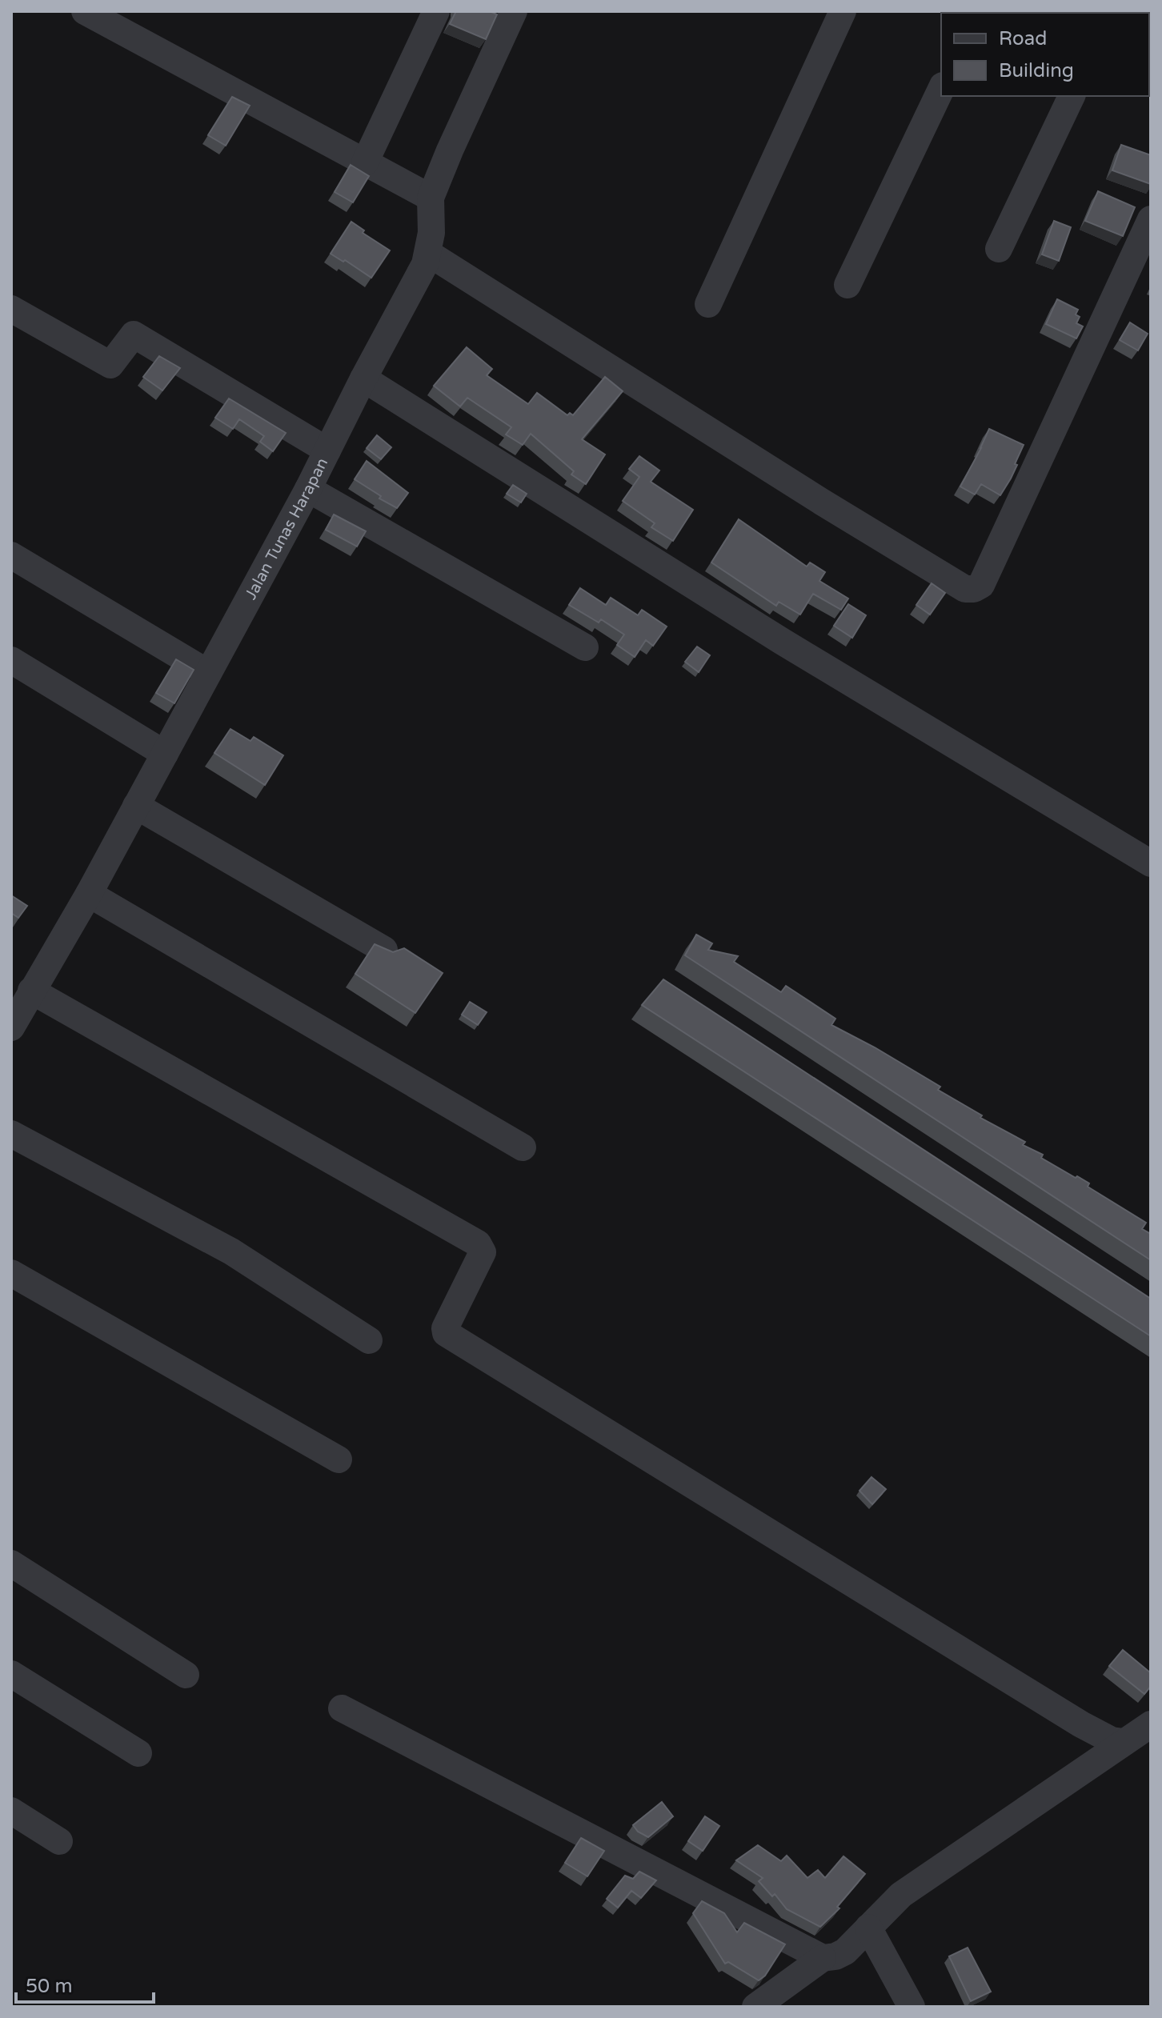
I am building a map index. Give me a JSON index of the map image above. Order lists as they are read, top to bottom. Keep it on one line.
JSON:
{"streets":{"street":["Jalan Tunas Harapan"]},"legend":["Road","Building"],"scale_bar":"50 m"}
